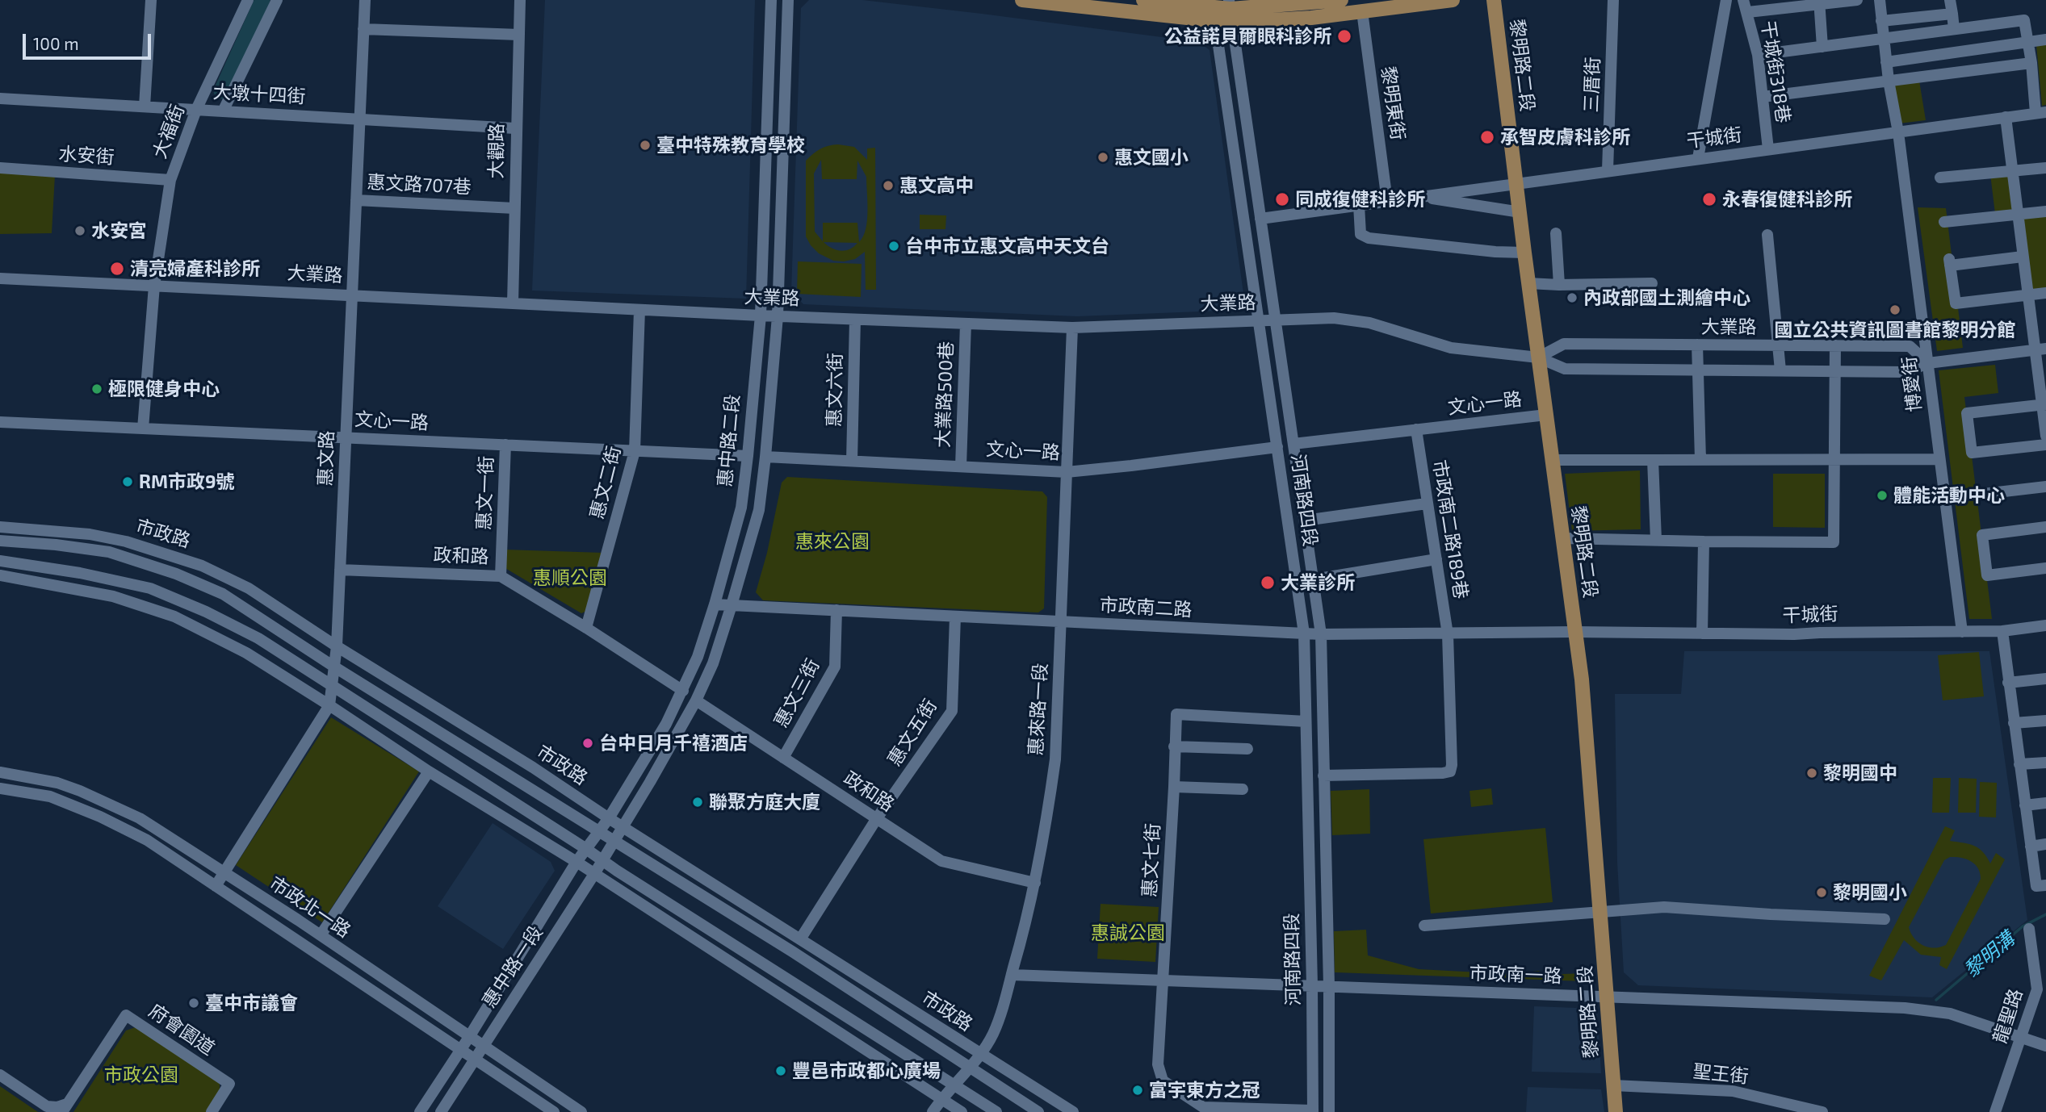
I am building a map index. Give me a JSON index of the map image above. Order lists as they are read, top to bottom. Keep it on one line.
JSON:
{"streets":{"main road":["黎明路二段"],"street":["干城街318巷","三厝街","大墩十四街","黎明東街","大福街","干城街","大觀路","水安街","惠文路707巷","大業路","博愛街","惠文六街","大業路500巷","文心一路","惠中路二段","惠文路","惠文二街","惠文一街","河南路四段","市政南二路189巷","市政路","政和路","市政南二路","惠文三街","惠來路一段","惠文五街","惠文七街","市政北一路","惠中路一段","市政南一路","龍聖路","府會園道","聖王街"]},"crossings":[["黎明路二段","干城街"],["黎明路二段","大業路"],["黎明路二段","文心一路"],["黎明路二段","市政南二路"],["黎明路二段","市政南一路"],["黎明路二段","聖王街"],["干城街318巷","干城街"],["三厝街","干城街"],["大墩十四街","大福街"],["大墩十四街","大觀路"],["大墩十四街","惠文路"],["黎明東街","干城街"],["大福街","水安街"],["大福街","大業路"],["大福街","文心一路"],["干城街","博愛街"],["干城街","河南路四段"],["干城街","市政南二路"],["大觀路","惠文路707巷"],["大觀路","大業路"],["惠文路707巷","惠文路"],["大業路","博愛街"],["大業路","惠文六街"],["大業路","大業路500巷"],["大業路","惠中路二段"],["大業路","惠文路"],["大業路","惠文二街"],["大業路","河南路四段"],["大業路","惠來路一段"],["惠文六街","文心一路"],["大業路500巷","文心一路"],["文心一路","惠中路二段"],["文心一路","惠文路"],["文心一路","惠文二街"],["文心一路","惠文一街"],["文心一路","河南路四段"],["文心一路","市政南二路189巷"],["文心一路","惠來路一段"],["惠中路二段","市政路"],["惠中路二段","政和路"],["惠中路二段","市政南二路"],["惠中路二段","惠中路一段"],["惠文路","市政路"],["惠文路","政和路"],["惠文路","市政北一路"],["惠文二街","政和路"],["惠文一街","政和路"],["河南路四段","市政南二路189巷"],["河南路四段","市政南二路"],["河南路四段","惠文七街"],["河南路四段","市政南一路"],["市政南二路189巷","市政南二路"],["市政路","惠來路一段"],["市政路","惠文五街"],["市政路","惠中路一段"],["政和路","惠文三街"],["政和路","惠來路一段"],["政和路","惠文五街"],["市政南二路","惠文三街"],["市政南二路","惠來路一段"],["市政南二路","惠文五街"],["惠來路一段","市政南一路"],["惠文七街","市政南一路"],["市政北一路","惠中路一段"],["市政南一路","龍聖路"]],"water":["黎明溝"],"parks":["惠來公園","惠順公園","惠誠公園","市政公園"],"places":["公益諾貝爾眼科診所","承智皮膚科診所","臺中特殊教育學校","惠文國小","惠文高中","同成復健科診所","永春復健科診所","水安宮","台中市立惠文高中天文台","清亮婦產科診所","內政部國土測繪中心","國立公共資訊圖書館黎明分館","極限健身中心","RM市政9號","體能活動中心","大業診所","台中日月千禧酒店","黎明國中","聯聚方庭大廈","黎明國小","臺中市議會","豐邑市政都心廣場","富宇東方之冠"],"scale_bar":"100 m"}
